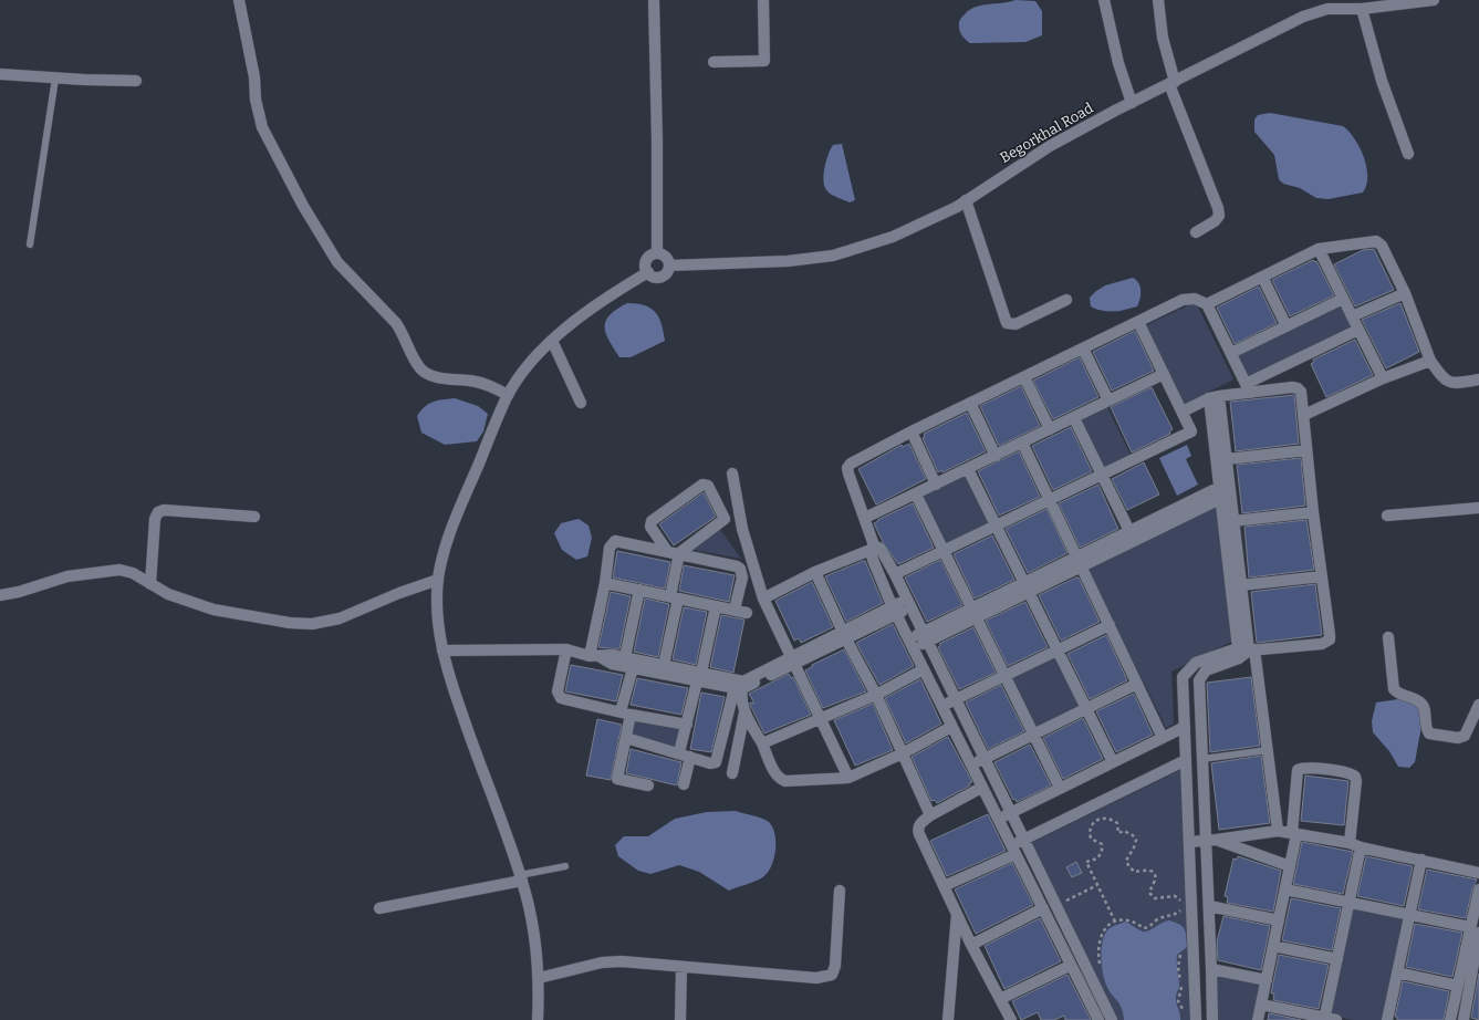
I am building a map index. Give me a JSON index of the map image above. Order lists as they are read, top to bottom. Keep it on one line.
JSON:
{"streets":{"street":["Begorkhal Road"]}}
